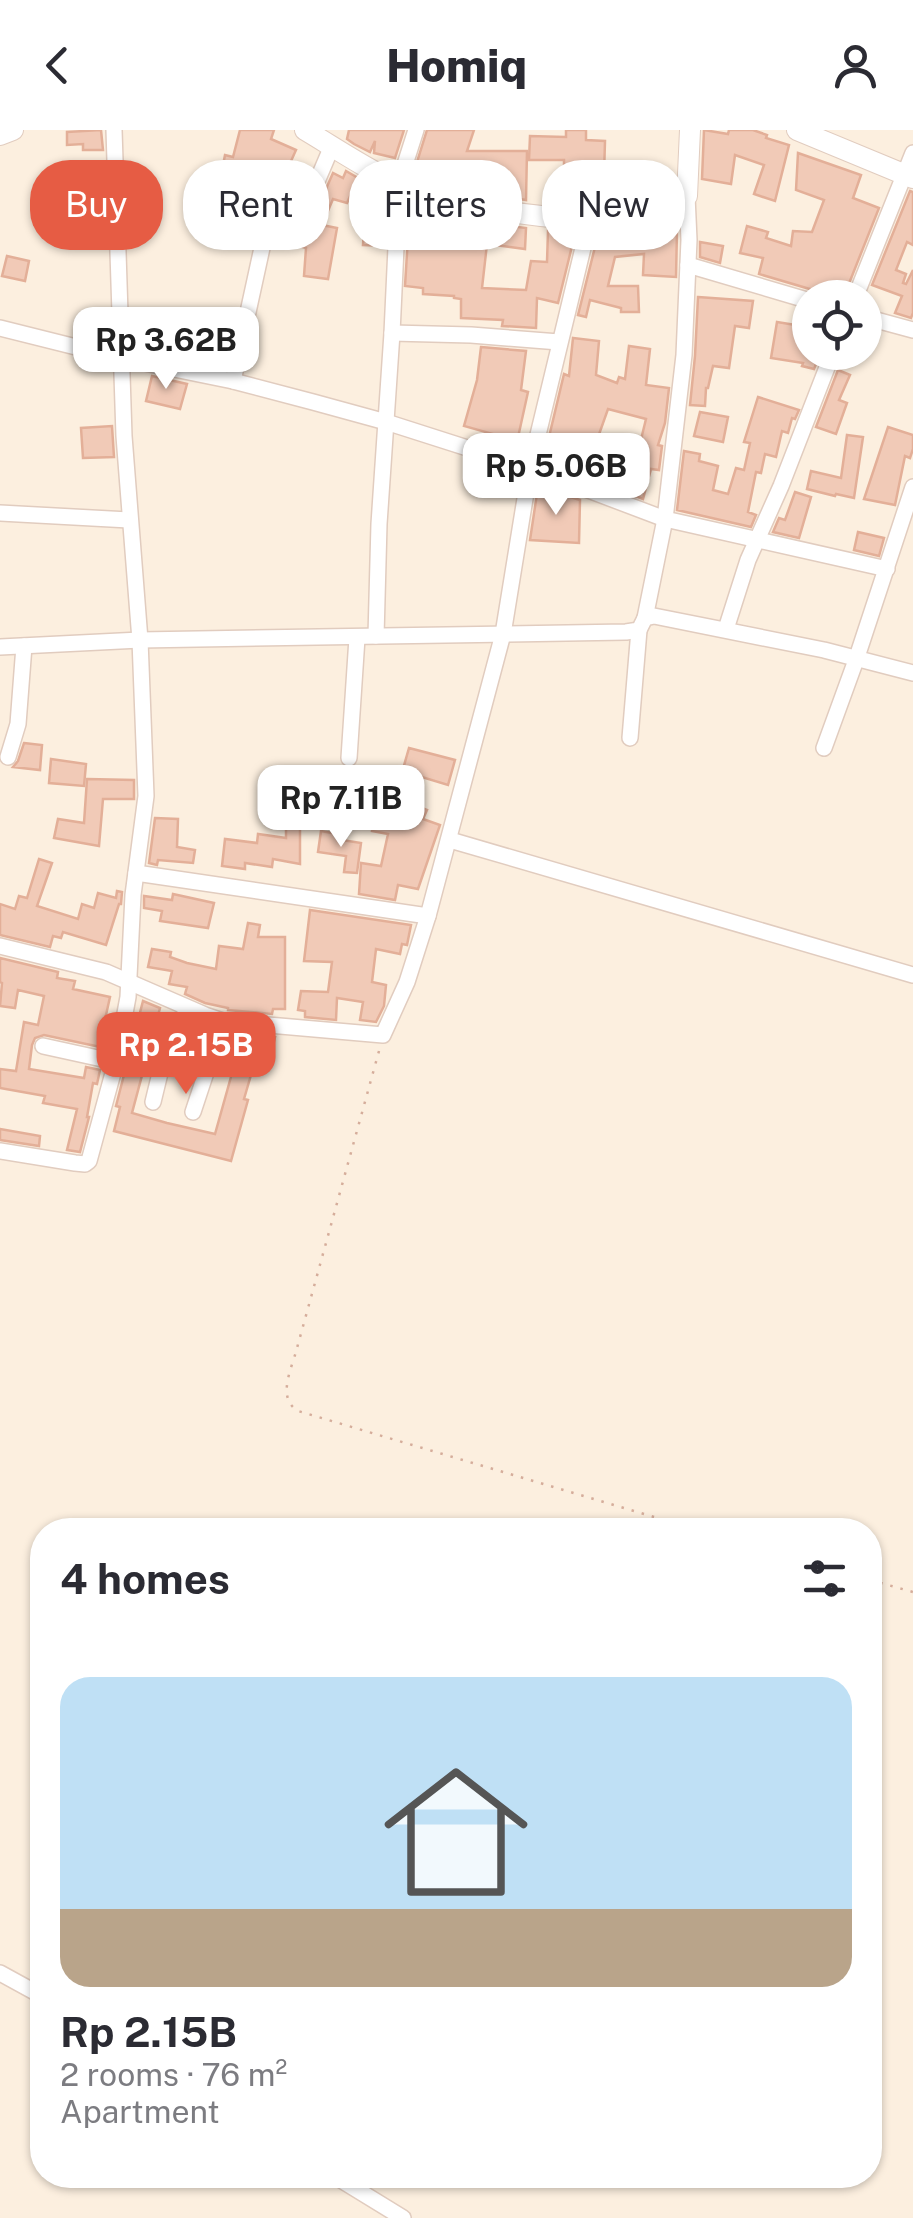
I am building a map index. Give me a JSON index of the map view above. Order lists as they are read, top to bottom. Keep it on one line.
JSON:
{"page":{"header":"Homiq","chip":["Buy","Rent","Filters","New"],"price":["Rp 3.62B","Rp 5.06B","Rp 7.11B","Rp 2.15B"],"heading":"4 homes","list":[{"name":"Rp 2.15B","note":"2 rooms · 76 m² · Apartment"}]}}
